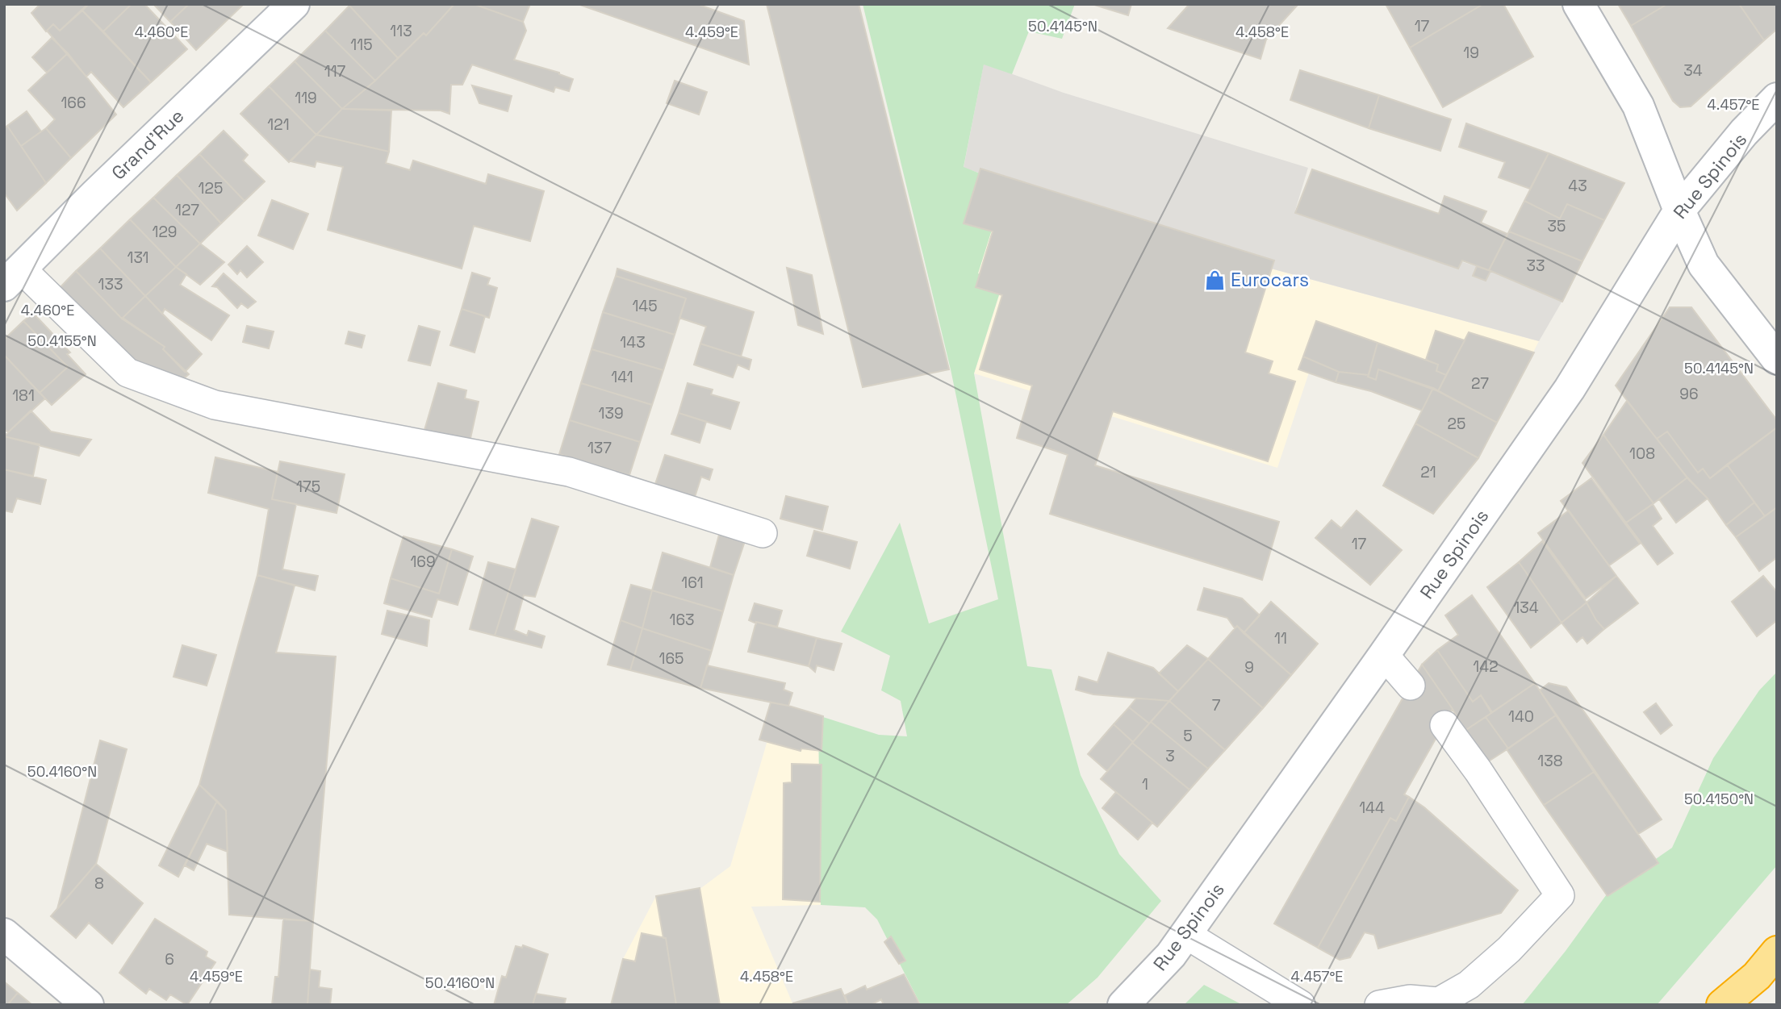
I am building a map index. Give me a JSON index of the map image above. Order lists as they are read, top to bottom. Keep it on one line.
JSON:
{"streets":{"street":["Grand'Rue","Rue Spinois"]},"places":{"shop":["Eurocars"]},"house_numbers":["17","113","115","19","34","117","119","166","121","43","125","127","35","129","131","33","133","145","143","141","27","96","181","139","25","137","108","21","175","17","169","161","134","163","11","165","142","9","7","140","5","3","138","1","144","8","6"],"coordinates":["50.4145°N","4.460°E","4.459°E","4.458°E","4.457°E","50.4155°N","50.4160°N","50.4150°N"]}
